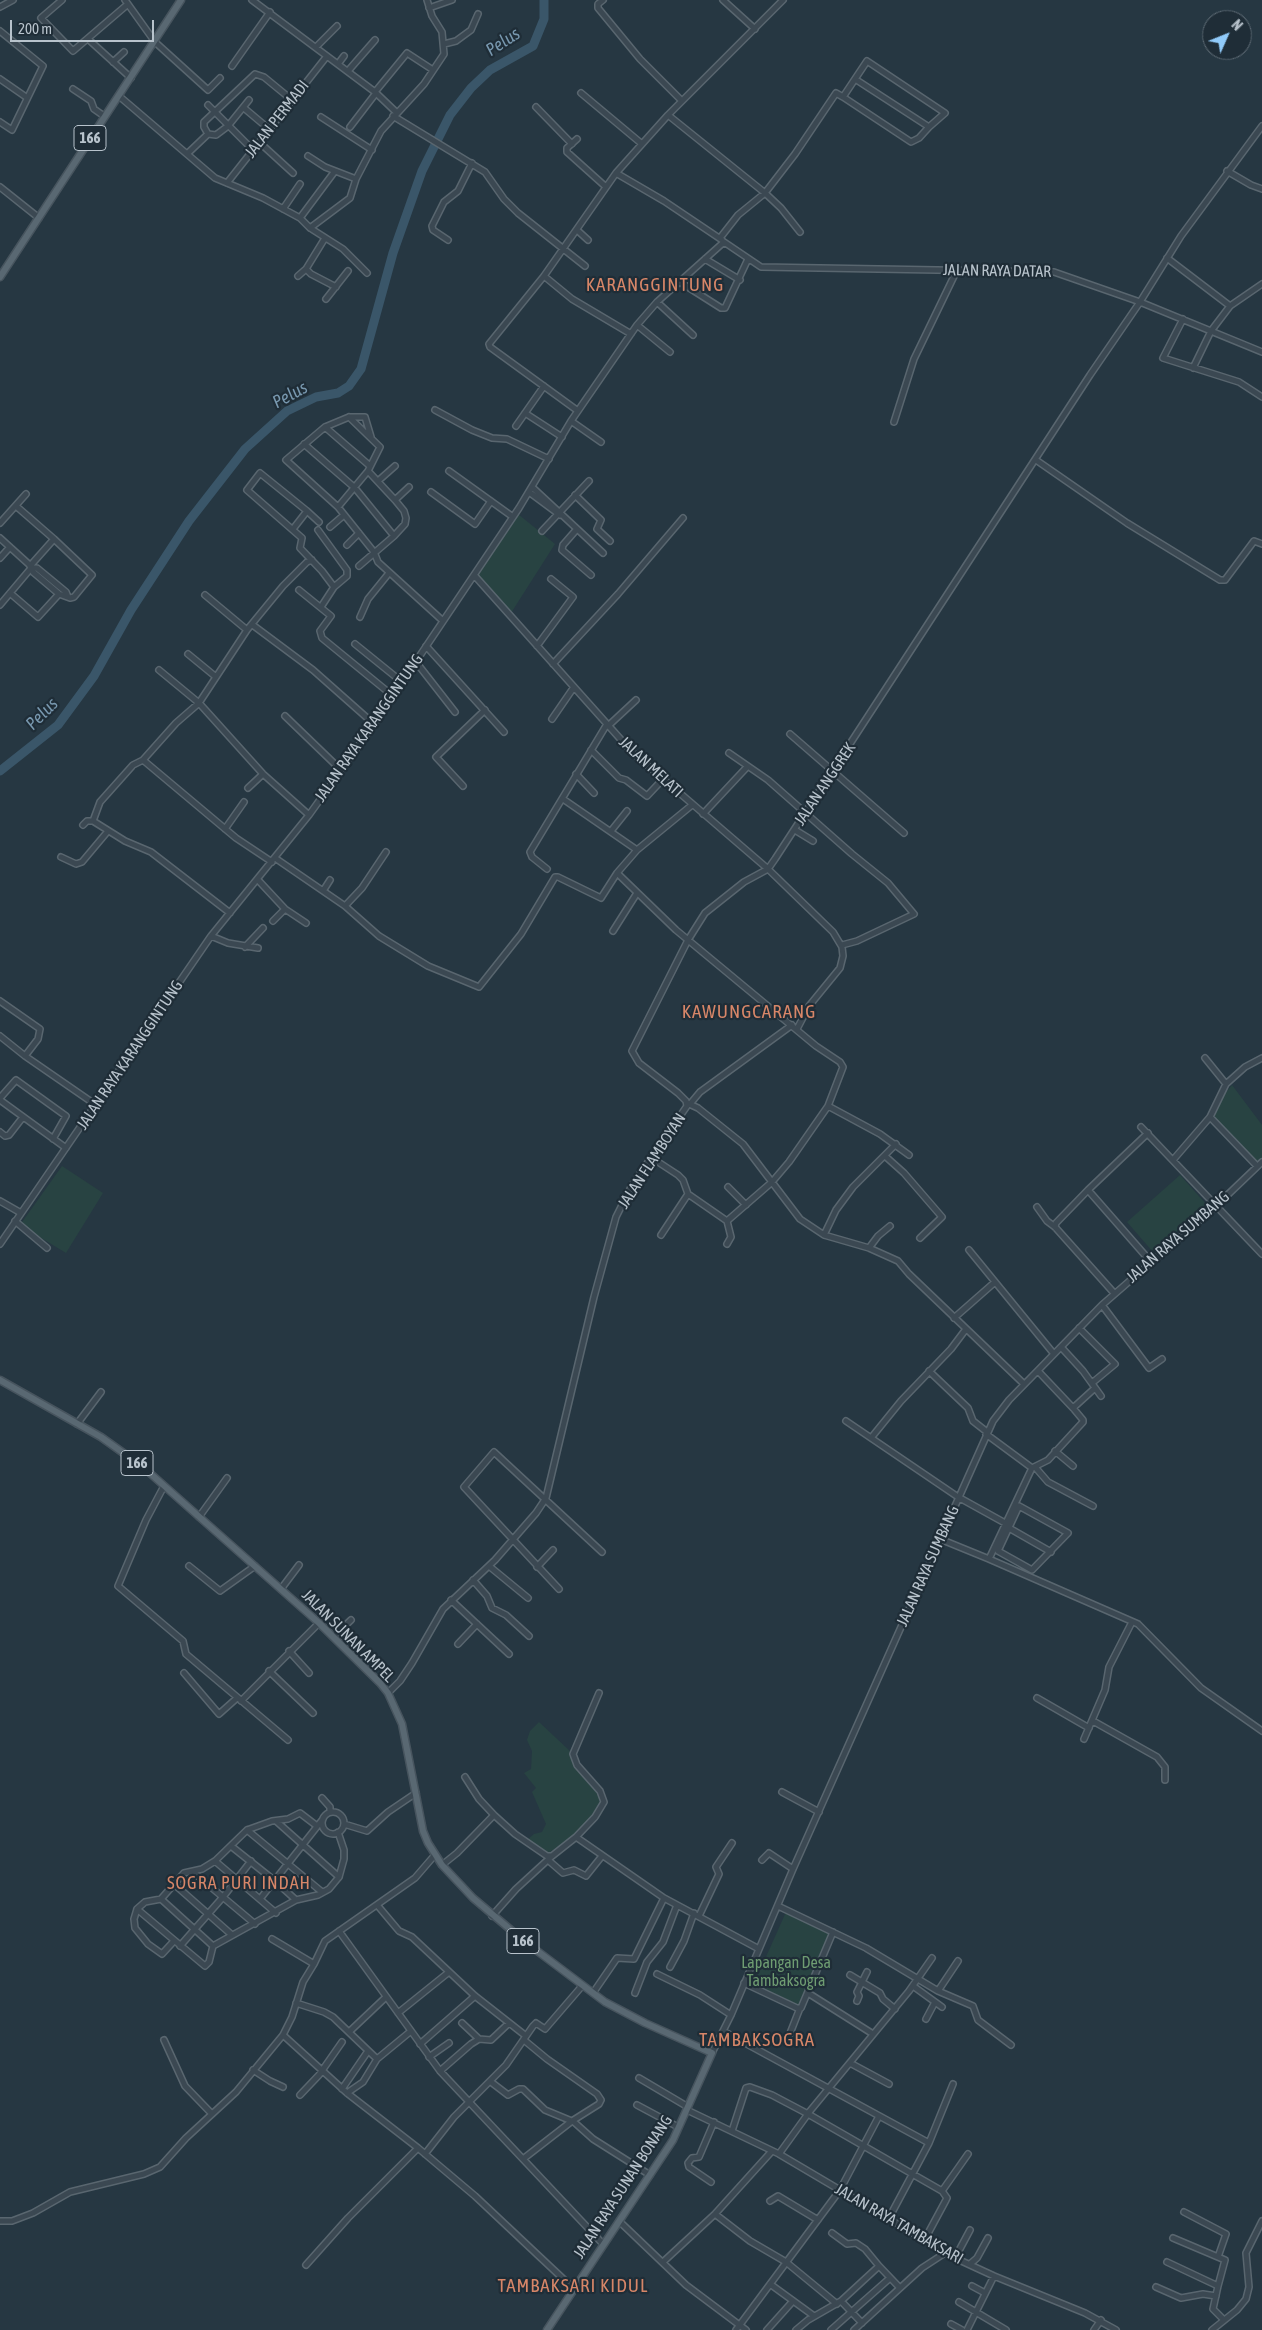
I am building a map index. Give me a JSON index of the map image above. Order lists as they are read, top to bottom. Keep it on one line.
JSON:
{"streets":{"main road":["166","JALAN SUNAN AMPEL","JALAN RAYA SUNAN BONANG"],"street":["JALAN PERMADI","JALAN RAYA DATAR","JALAN RAYA KARANGGINTUNG","JALAN MELATI","JALAN ANGGREK","JALAN FLAMBOYAN","JALAN RAYA SUMBANG","JALAN RAYA TAMBAKSARI"]},"crossings":[["JALAN RAYA DATAR","JALAN ANGGREK"],["JALAN RAYA KARANGGINTUNG","JALAN MELATI"],["JALAN MELATI","JALAN ANGGREK"],["JALAN ANGGREK","JALAN FLAMBOYAN"],["JALAN RAYA SUMBANG","JALAN SUNAN AMPEL"],["JALAN RAYA SUMBANG","JALAN RAYA SUNAN BONANG"],["JALAN SUNAN AMPEL","JALAN RAYA SUNAN BONANG"],["JALAN RAYA SUNAN BONANG","JALAN RAYA TAMBAKSARI"]],"districts":["KARANGGINTUNG","KAWUNGCARANG","SOGRA PURI INDAH","TAMBAKSOGRA","TAMBAKSARI KIDUL"],"water":["Pelus"],"parks":["Lapangan Desa Tambaksogra"],"scale_bar":"200 m","north":"top right"}
